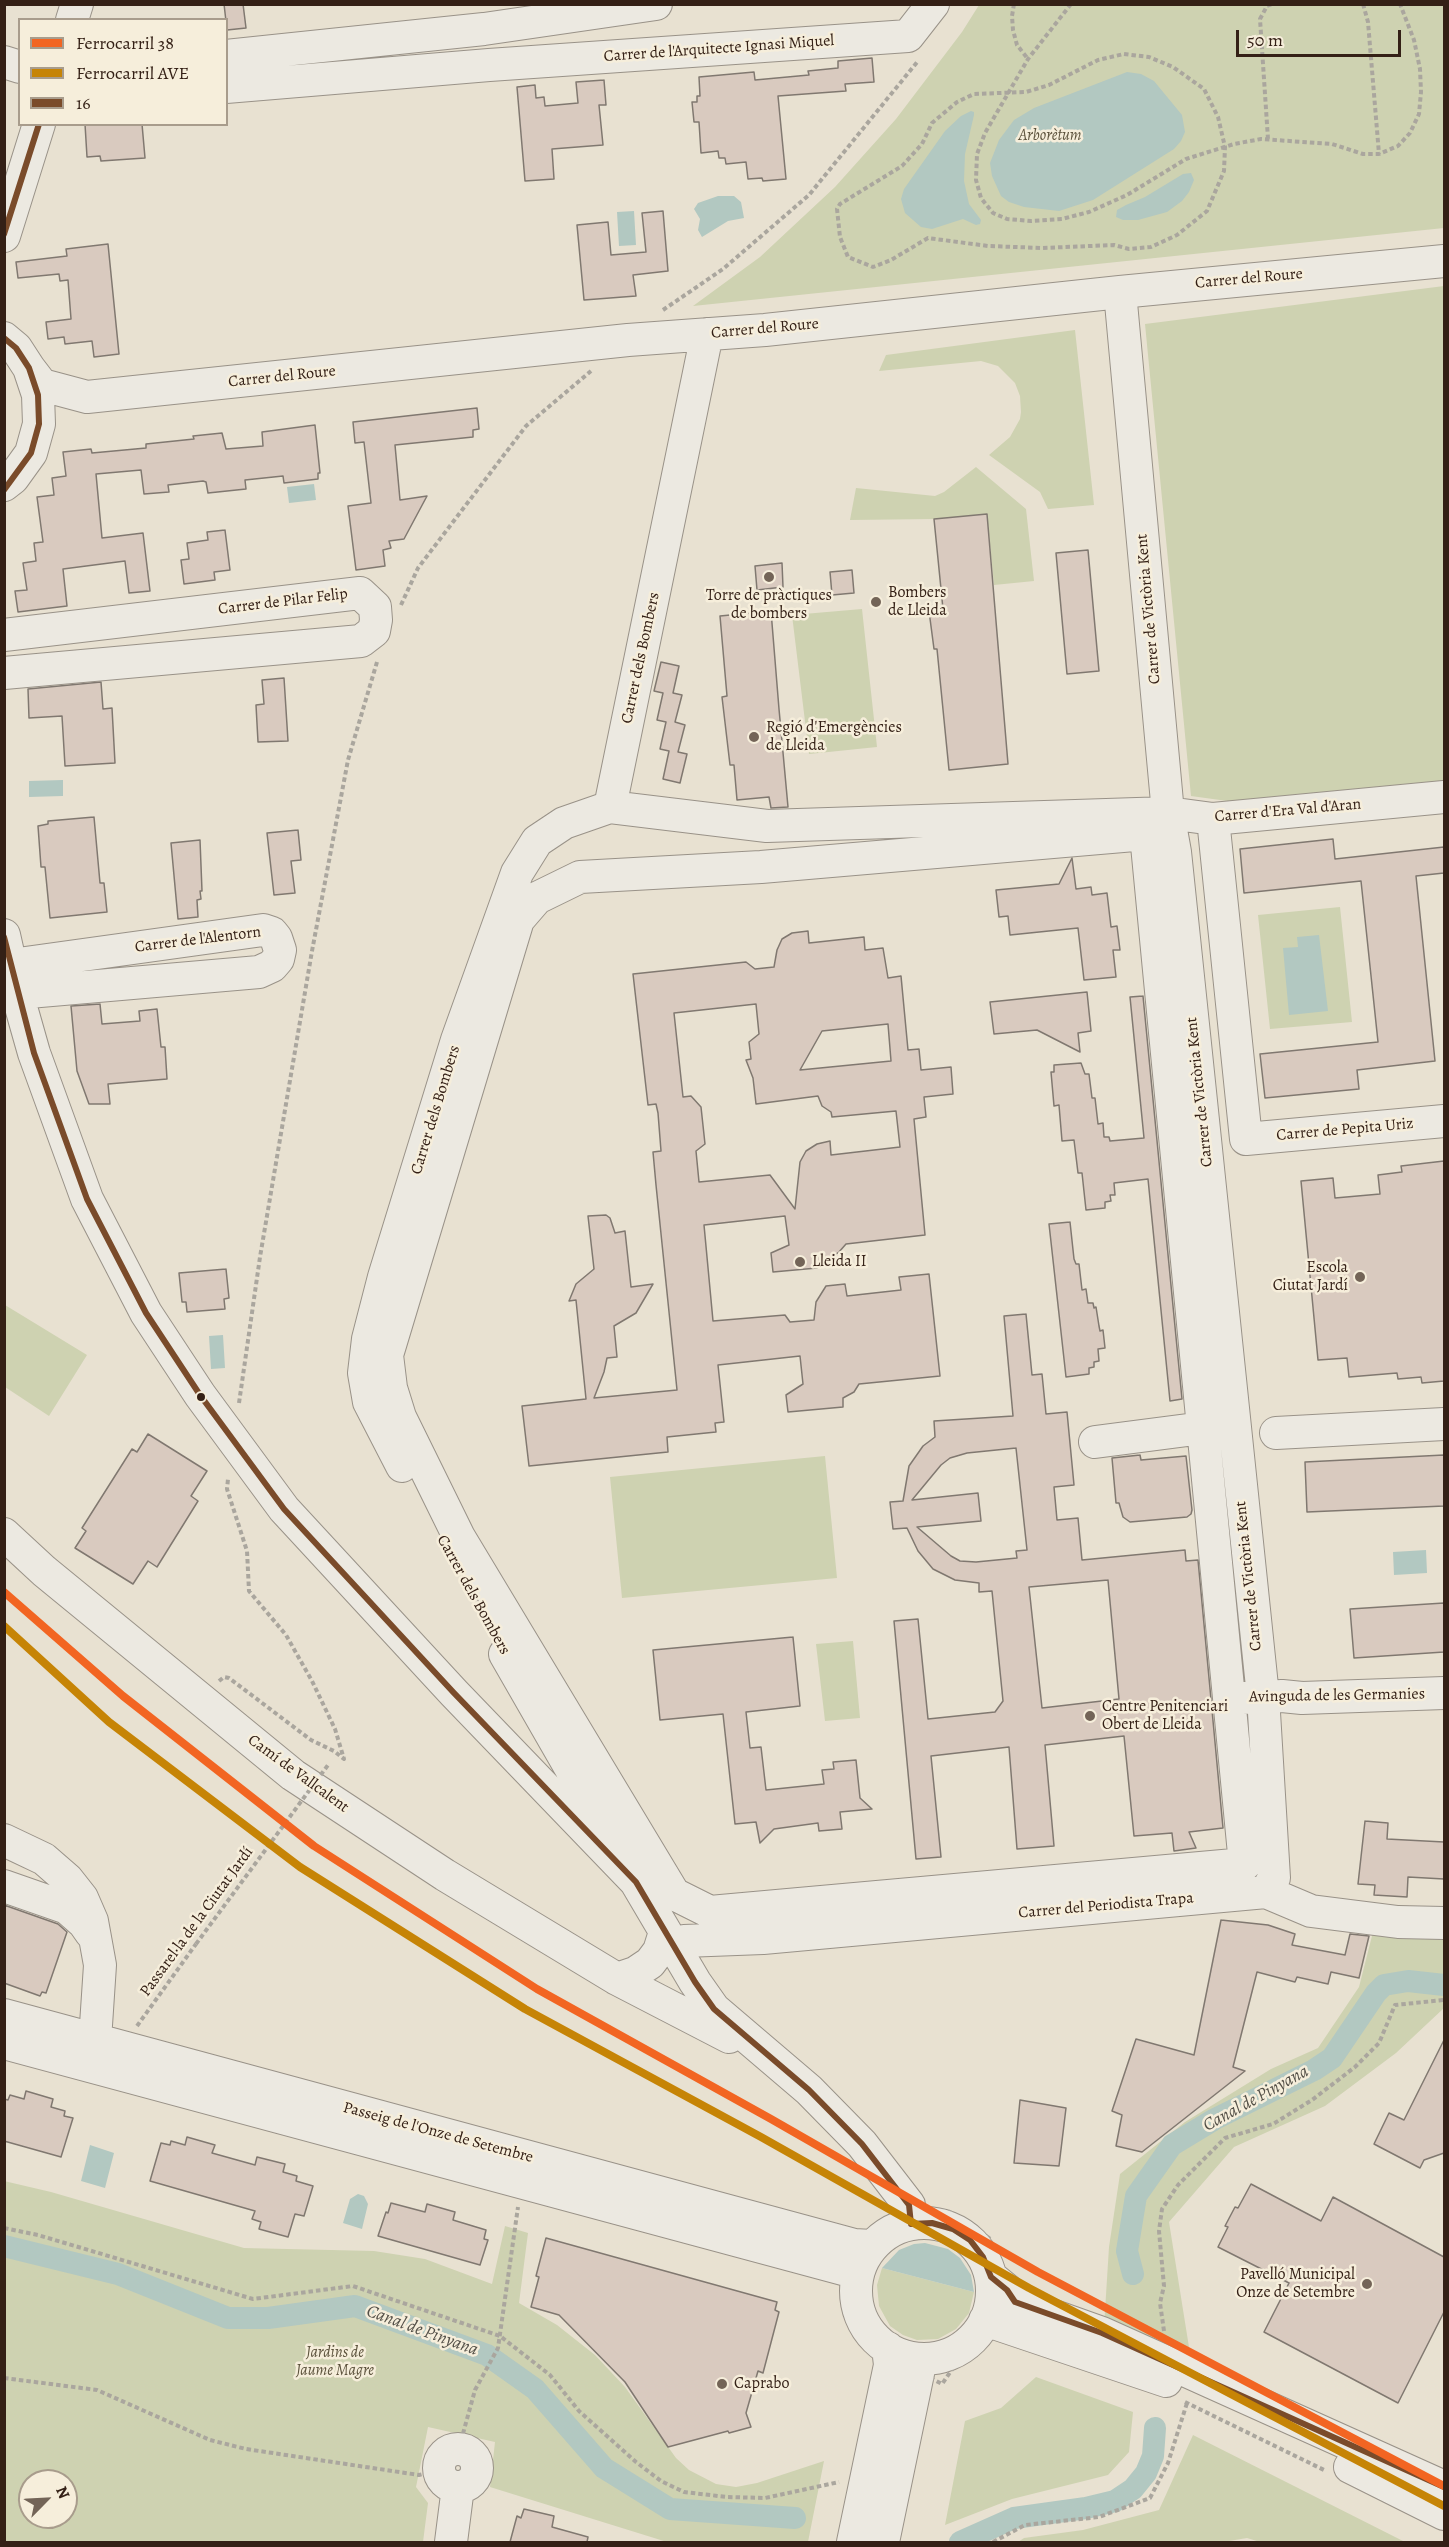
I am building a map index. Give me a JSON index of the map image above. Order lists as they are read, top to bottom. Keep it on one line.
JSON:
{"streets":{"street":["Carrer de l'Arquitecte Ignasi Miquel","Carrer del Roure","Carrer de Pilar Felip","Carrer de Victòria Kent","Carrer dels Bombers","Carrer d'Era Val d'Aran","Carrer de l'Alentorn","Carrer de Pepita Uriz","Avinguda de les Germanies","Camí de Vallcalent","Carrer del Periodista Trapa","Passeig de l'Onze de Setembre"],"path":["Passarel·la de la Ciutat Jardí"]},"crossings":[["Carrer del Roure","Carrer de Victòria Kent"],["Carrer del Roure","Carrer dels Bombers"],["Carrer de Victòria Kent","Carrer d'Era Val d'Aran"],["Carrer de Victòria Kent","Avinguda de les Germanies"],["Carrer de Victòria Kent","Carrer del Periodista Trapa"],["Carrer dels Bombers","Carrer del Periodista Trapa"],["Carrer d'Era Val d'Aran","Carrer de Pepita Uriz"]],"water":["Canal de Pinyana"],"parks":["Arborètum","Jardins de Jaume Magre"],"places":["Torre de pràctiques de bombers","Bombers de Lleida","Regió d'Emergències de Lleida","Lleida II","Escola Ciutat Jardí","Centre Penitenciari Obert de Lleida","Pavelló Municipal Onze de Setembre","Caprabo"],"lines":["transit line 16","rail line 38","rail line AVE"],"legend":["Ferrocarril 38","Ferrocarril AVE","16"],"scale_bar":"50 m","north":"top right"}
